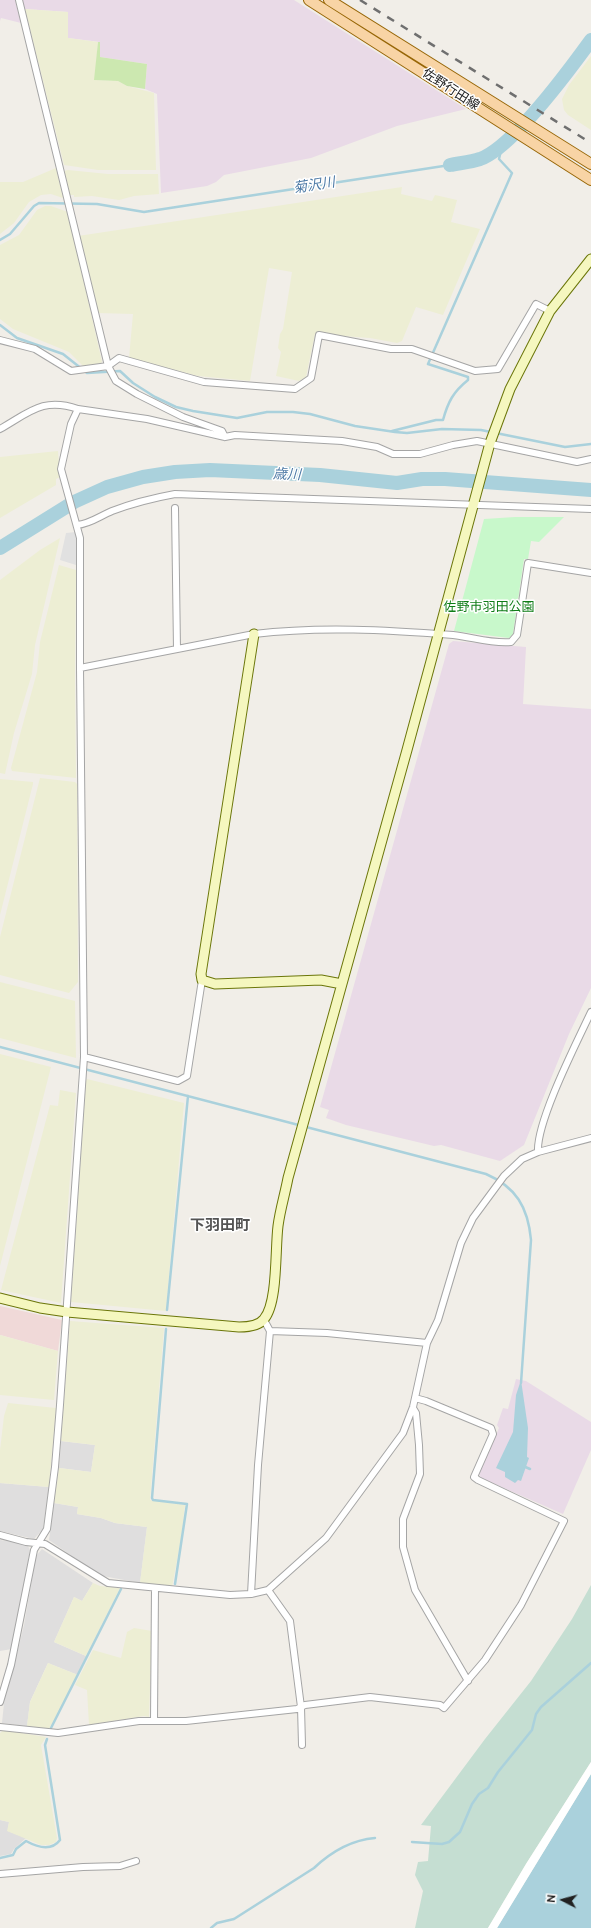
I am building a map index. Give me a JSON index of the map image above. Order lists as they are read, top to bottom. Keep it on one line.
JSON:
{"streets":{"main road":["佐野行田線"]},"districts":["下羽田町"],"water":["菊沢川","歳川"],"parks":["佐野市羽田公園"],"north":"left"}
